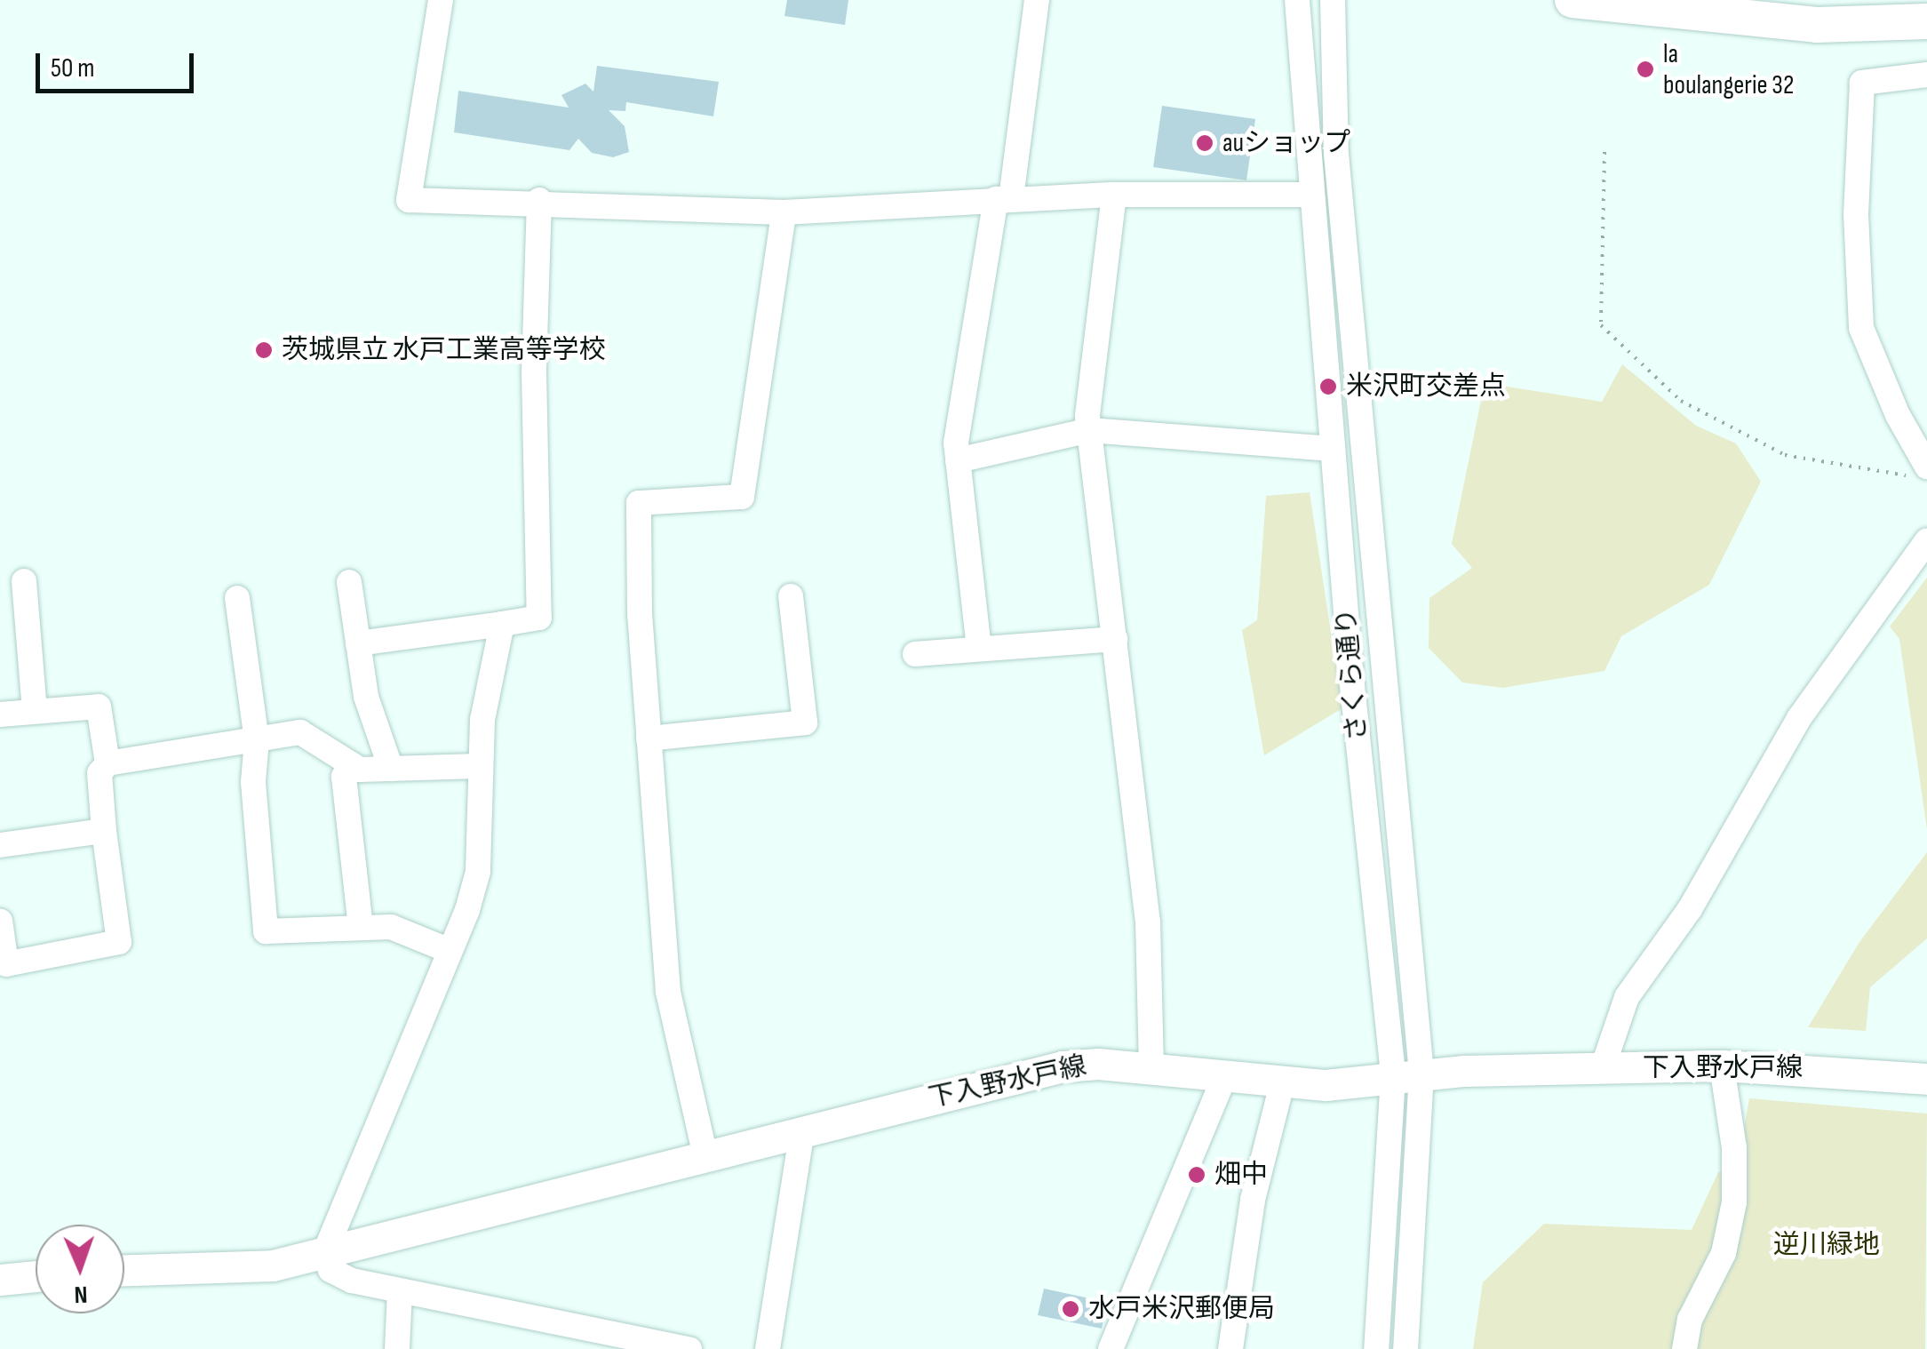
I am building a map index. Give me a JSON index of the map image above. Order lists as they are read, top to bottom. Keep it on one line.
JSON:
{"streets":{"main road":["下入野水戸線"],"street":["さくら通り"]},"crossings":[["さくら通り","下入野水戸線"]],"parks":["逆川緑地"],"places":["la boulangerie 32","auショップ","茨城県立 水戸工業高等学校","米沢町交差点","畑中","水戸米沢郵便局"],"scale_bar":"50 m","north":"bottom"}
